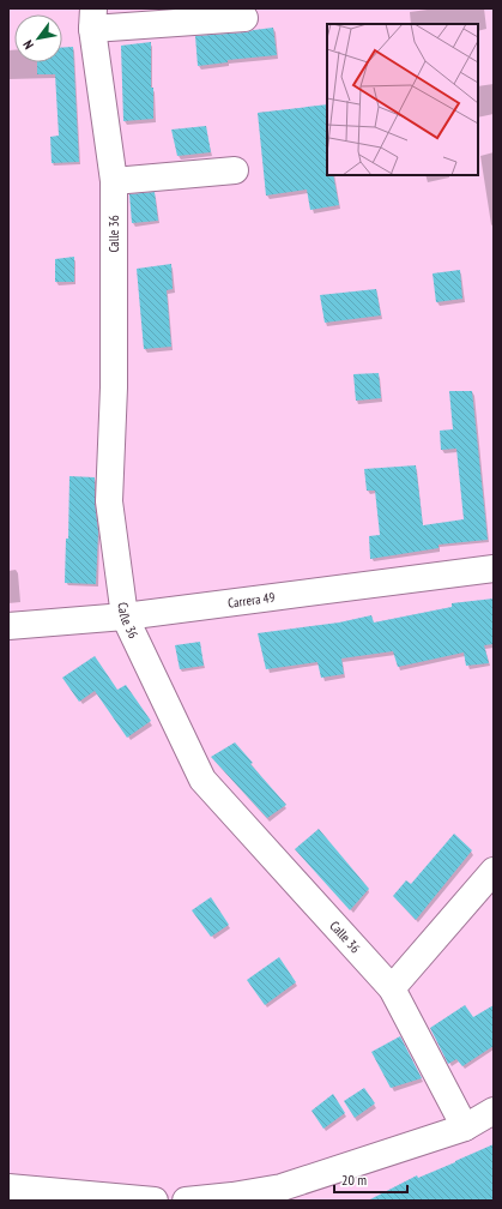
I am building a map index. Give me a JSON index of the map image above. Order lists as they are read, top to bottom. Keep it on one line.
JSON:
{"streets":{"street":["Calle 36","Carrera 49"]},"crossings":[["Calle 36","Carrera 49"]],"scale_bar":"20 m","north":"bottom left"}
